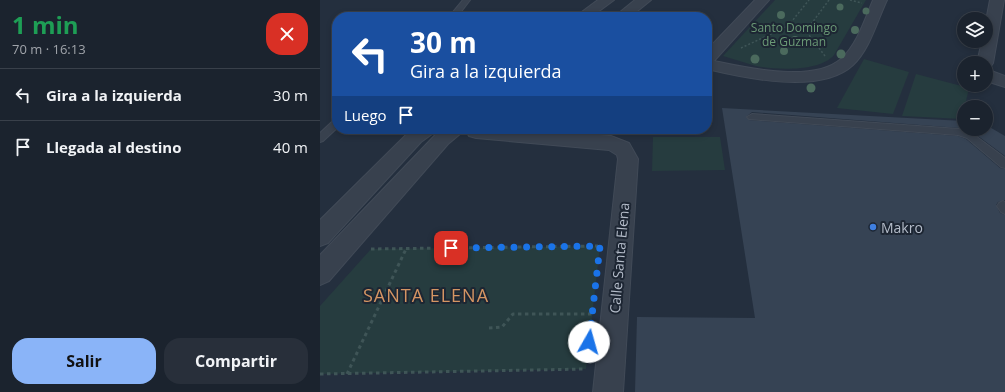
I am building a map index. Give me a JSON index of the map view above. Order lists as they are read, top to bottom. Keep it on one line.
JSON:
{"streets":{"street":["Calle Santa Elena"]},"districts":["SANTA ELENA"],"parks":["Santo Domingo de Guzman"],"places":["Makro"],"page":{"heading":["1 min","70 m · 16:13"],"map_buttons":["+","−"],"turn":["30 m","Gira a la izquierda"],"list":[{"name":"Gira a la izquierda","value":"30 m"},{"name":"Llegada al destino","value":"40 m"}],"then":"Luego","buttons":["Salir","Compartir"]}}
